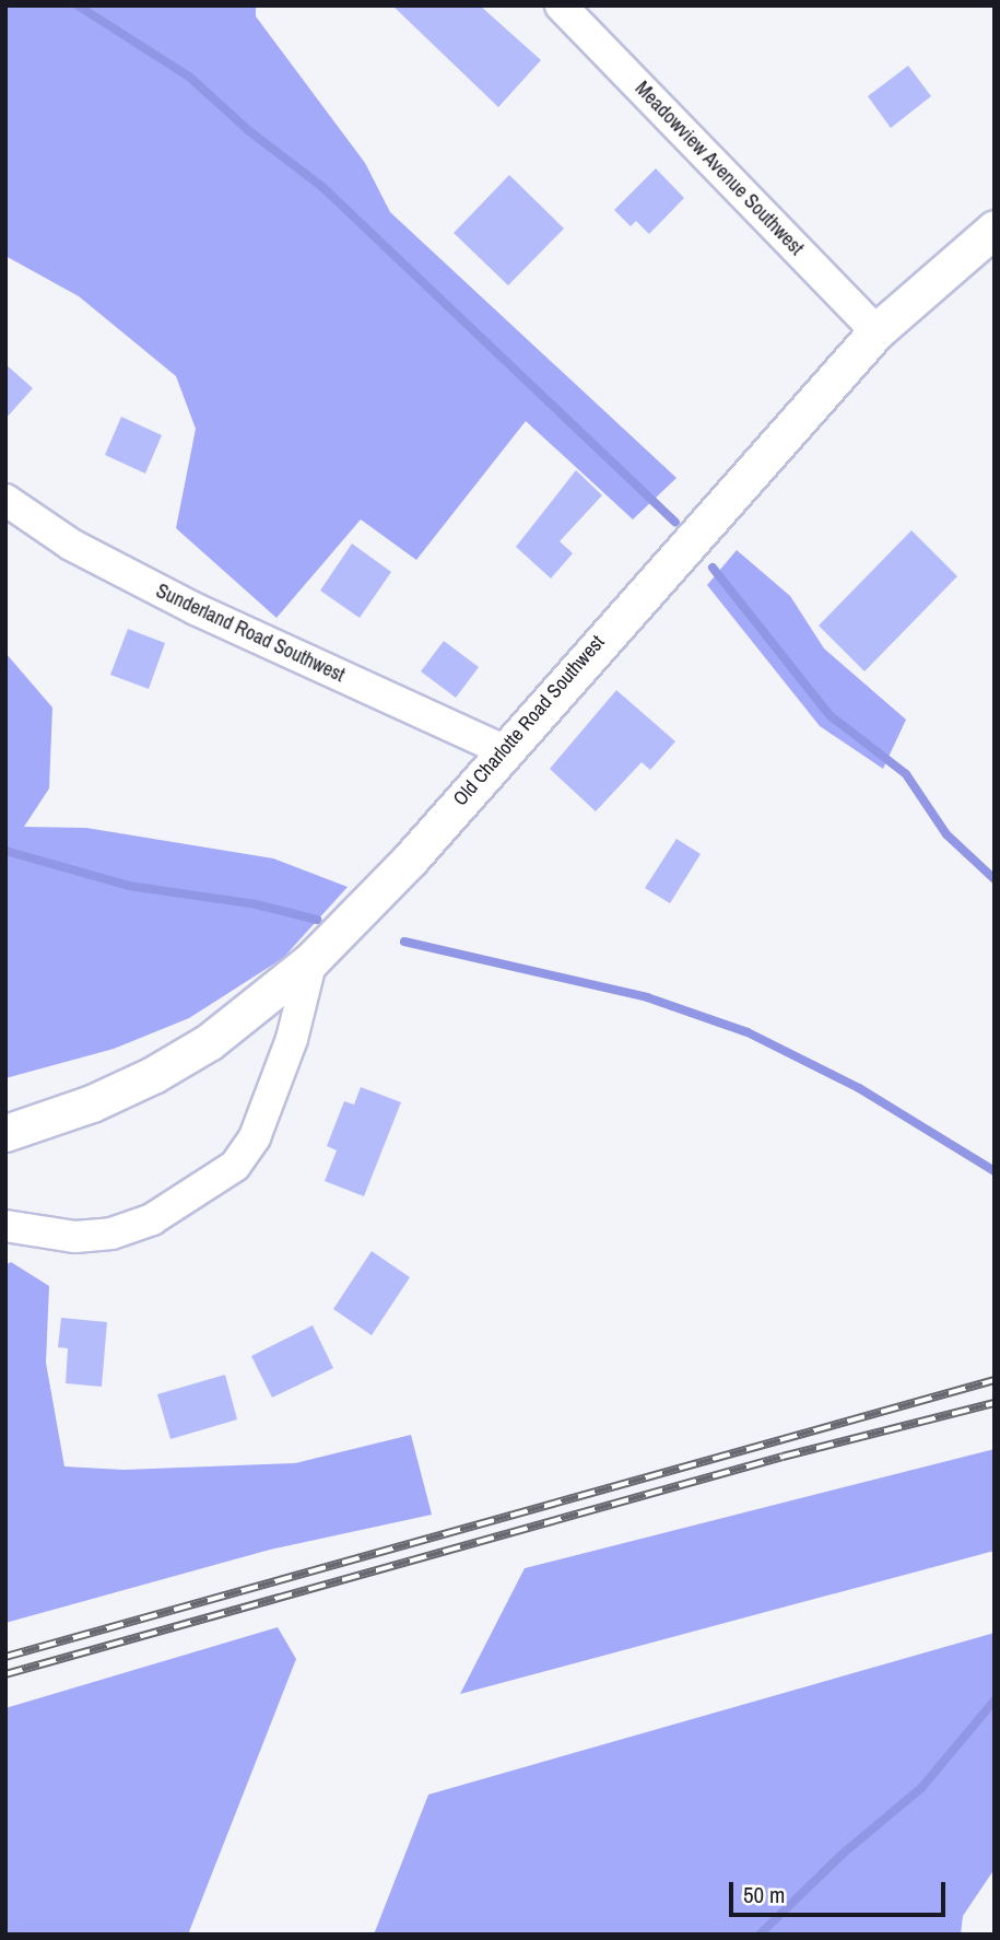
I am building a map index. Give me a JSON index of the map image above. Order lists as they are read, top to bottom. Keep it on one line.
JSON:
{"streets":{"street":["Meadowview Avenue Southwest","Sunderland Road Southwest","Old Charlotte Road Southwest"]},"crossings":[["Meadowview Avenue Southwest","Old Charlotte Road Southwest"],["Sunderland Road Southwest","Old Charlotte Road Southwest"]],"scale_bar":"50 m"}
